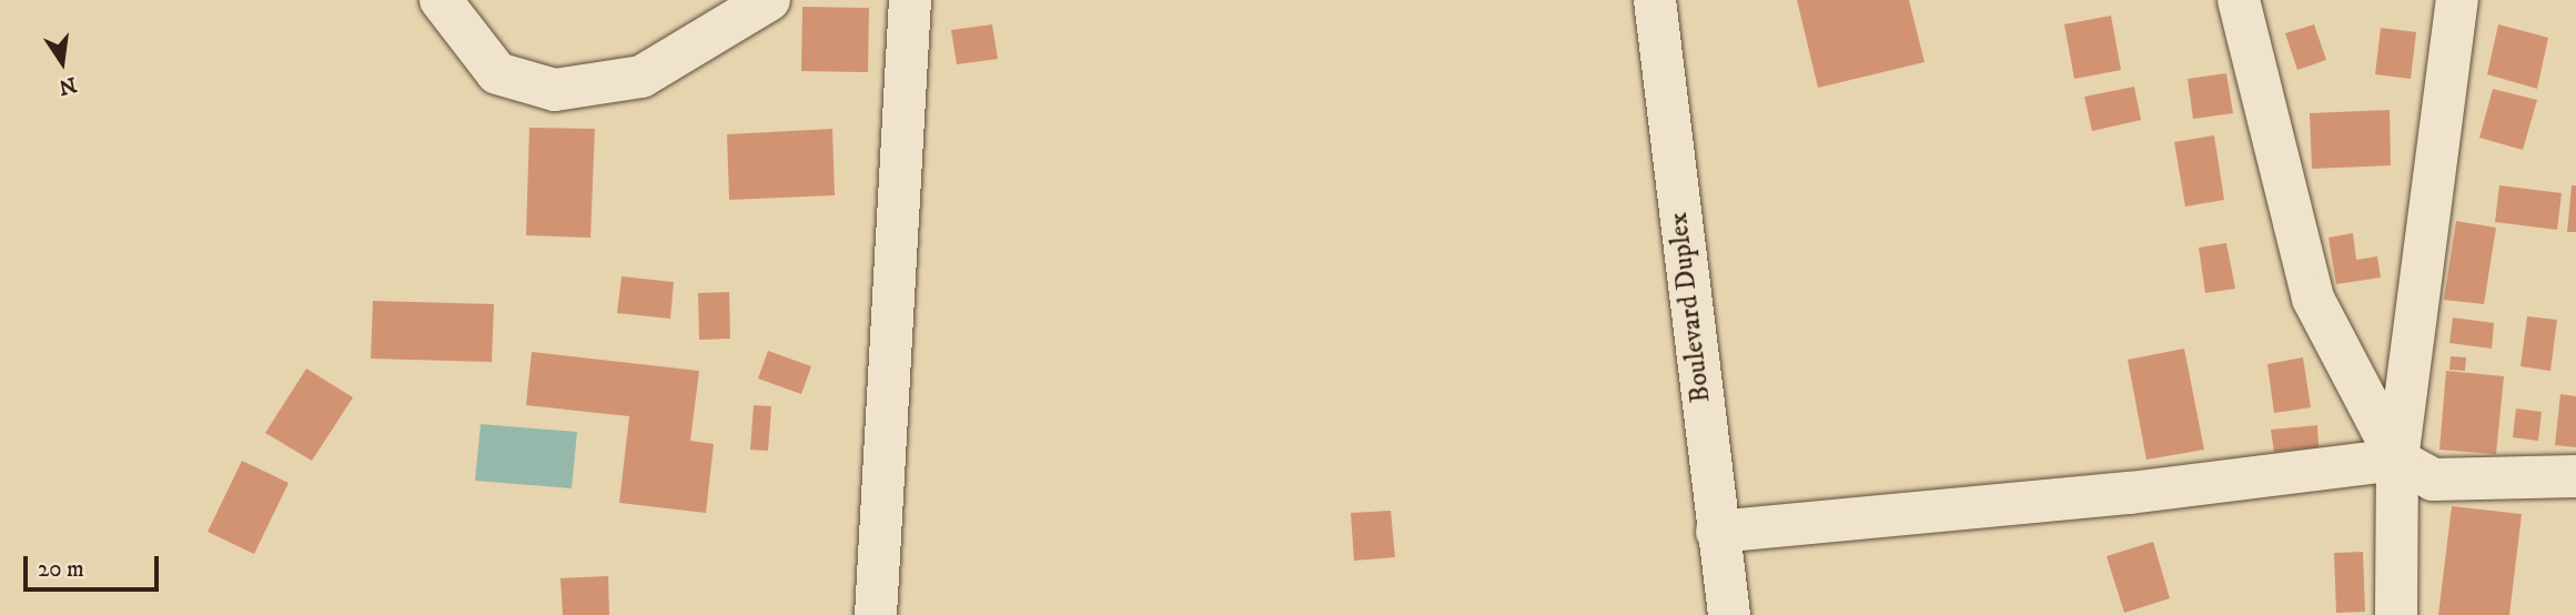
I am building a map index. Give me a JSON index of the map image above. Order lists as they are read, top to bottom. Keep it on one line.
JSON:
{"streets":{"street":["Boulevard Duplex"]},"scale_bar":"20 m","north":"bottom"}
